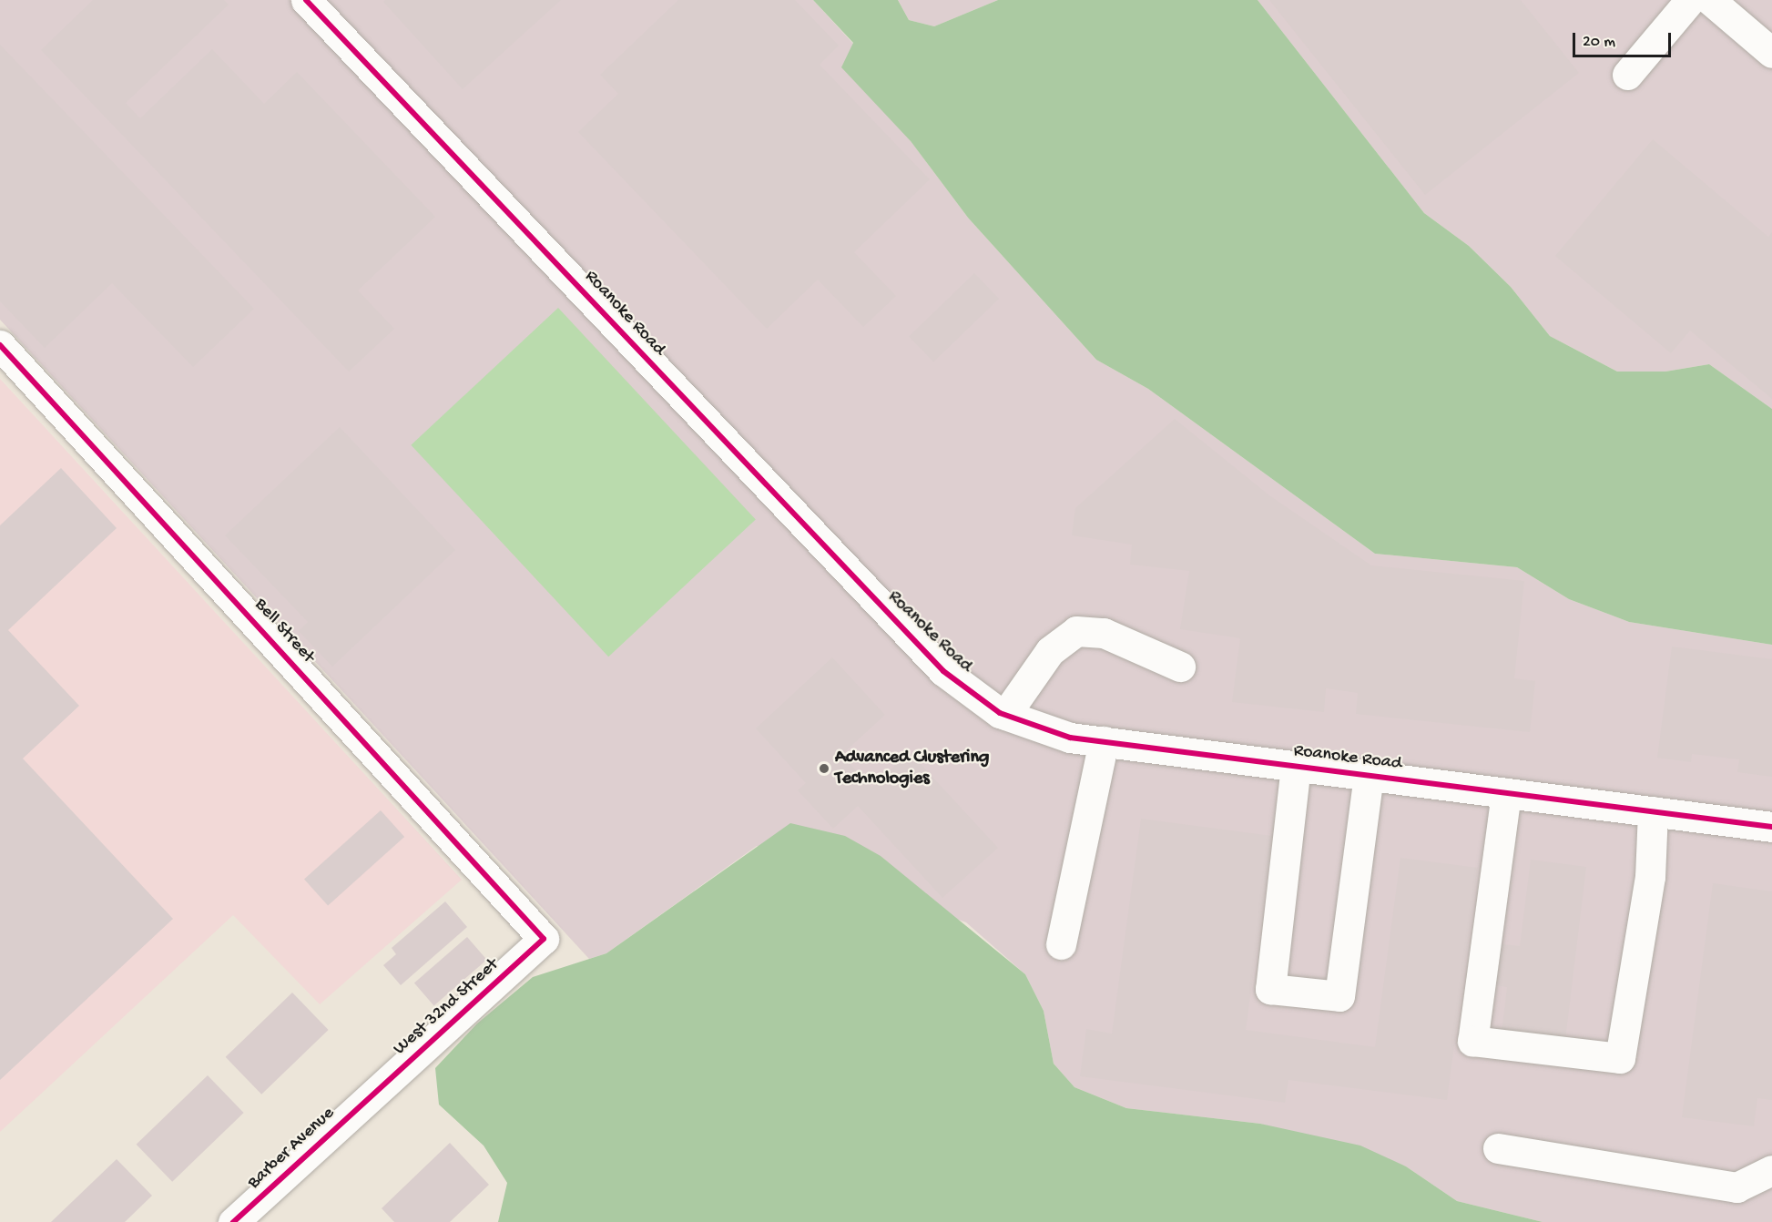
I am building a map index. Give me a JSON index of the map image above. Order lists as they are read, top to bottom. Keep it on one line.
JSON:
{"streets":{"street":["Roanoke Road","Bell Street","West 32nd Street","Barber Avenue"]},"crossings":[["Bell Street","West 32nd Street"],["West 32nd Street","Barber Avenue"]],"places":["Advanced Clustering Technologies"],"scale_bar":"20 m"}
